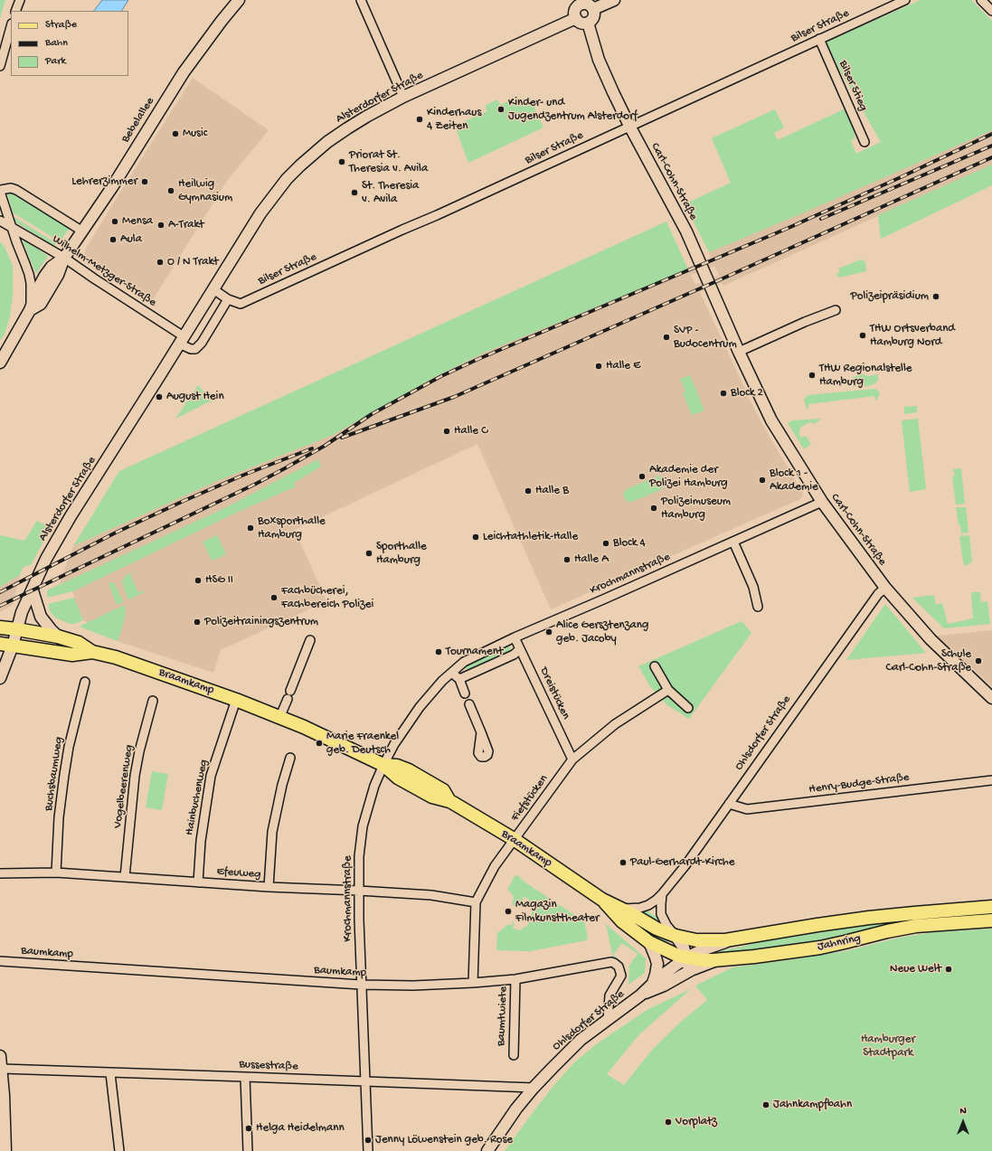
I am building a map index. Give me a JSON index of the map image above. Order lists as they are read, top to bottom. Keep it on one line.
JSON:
{"streets":{"main road":["Braamkamp","Jahnring"],"street":["Bilser Straße","Bilser Stieg","Alsterdorfer Straße","Bebelallee","Carl-Cohn-Straße","Wilhelm-Metzger-Straße","Krochmannstraße","Dreistücken","Ohlsdorfer Straße","Buchsbaumweg","Henry-Budge-Straße","Vogelbeerenweg","Hainbuchenweg","Fiefstücken","Efeuweg","Baumkamp","Baumtwiete","Bussestraße"]},"crossings":[["Bilser Straße","Bilser Stieg"],["Bilser Straße","Alsterdorfer Straße"],["Bilser Straße","Carl-Cohn-Straße"],["Alsterdorfer Straße","Carl-Cohn-Straße"],["Alsterdorfer Straße","Wilhelm-Metzger-Straße"],["Alsterdorfer Straße","Braamkamp"],["Bebelallee","Wilhelm-Metzger-Straße"],["Carl-Cohn-Straße","Krochmannstraße"],["Carl-Cohn-Straße","Ohlsdorfer Straße"],["Krochmannstraße","Braamkamp"],["Krochmannstraße","Dreistücken"],["Krochmannstraße","Efeuweg"],["Krochmannstraße","Baumkamp"],["Krochmannstraße","Bussestraße"],["Braamkamp","Ohlsdorfer Straße"],["Braamkamp","Hainbuchenweg"],["Braamkamp","Fiefstücken"],["Braamkamp","Jahnring"],["Dreistücken","Fiefstücken"],["Ohlsdorfer Straße","Henry-Budge-Straße"],["Ohlsdorfer Straße","Jahnring"],["Ohlsdorfer Straße","Baumkamp"],["Ohlsdorfer Straße","Bussestraße"],["Buchsbaumweg","Efeuweg"],["Vogelbeerenweg","Efeuweg"],["Hainbuchenweg","Efeuweg"],["Fiefstücken","Efeuweg"],["Fiefstücken","Baumkamp"],["Baumkamp","Baumtwiete"]],"parks":["Hamburger Stadtpark"],"places":["Kinder- und Jugendzentrum Alsterdorf","Kinderhaus 4 Zeiten","Music","Priorat St. Theresia v. Avila","Lehrerzimmer","Heilwig Gymnasium","St. Theresia v. Avila","Mensa","A-Trakt","Aula","O / N Trakt","Polizeipräsidium","THW Ortsverband Hamburg Nord","SVP - Budocentrum","Halle E","THW Regionalstelle Hamburg","Block 2","August Hein","Halle C","Akademie der Polizei Hamburg","Block 1 - Akademie","Halle B","Polizeimuseum Hamburg","Boxsporthalle Hamburg","Leichtathletik-Halle","Block 4","Sporthalle Hamburg","Halle A","HSG II","Fachbücherei, Fachbereich Polizei","Polizeitrainingszentrum","Alice Gersztenzang geb. Jacoby","Tournament","Schule Carl-Cohn-Straße","Marie Fraenkel geb. Deutsch","Paul-Gerhardt-Kirche","Magazin Filmkunsttheater","Neue Welt","Jahnkampfbahn","Vorplatz","Helga Heidelmann","Jenny Löwenstein geb. Rose"],"legend":["Straße","Bahn","Park"],"north":"top"}
